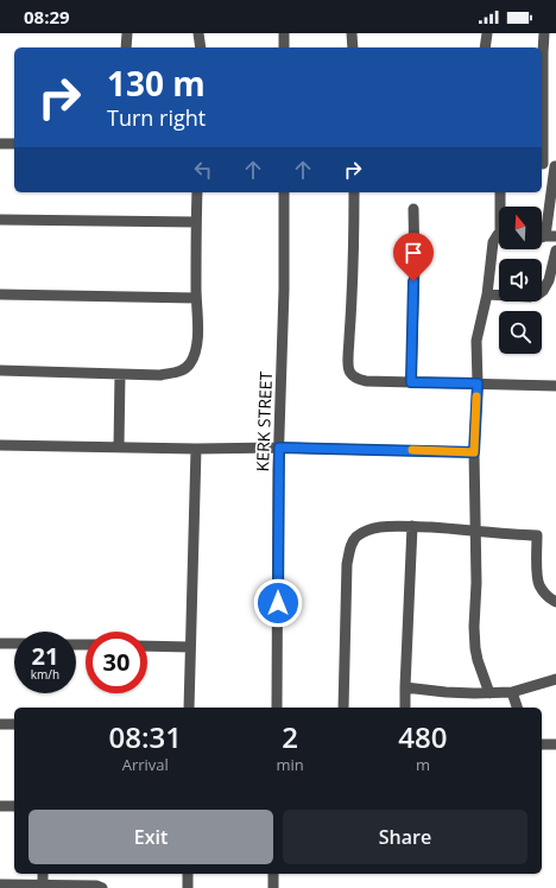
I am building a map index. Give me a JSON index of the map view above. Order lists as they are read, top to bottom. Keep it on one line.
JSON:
{"streets":{"street":["KERK STREET"]},"north":"top","page":{"status":"08:29","turn":["130 m","Turn right"],"speed":"21 km/h","limit":"30","eta":["08:31","Arrival","2","min","480","m"],"buttons":["Exit","Share"]}}
